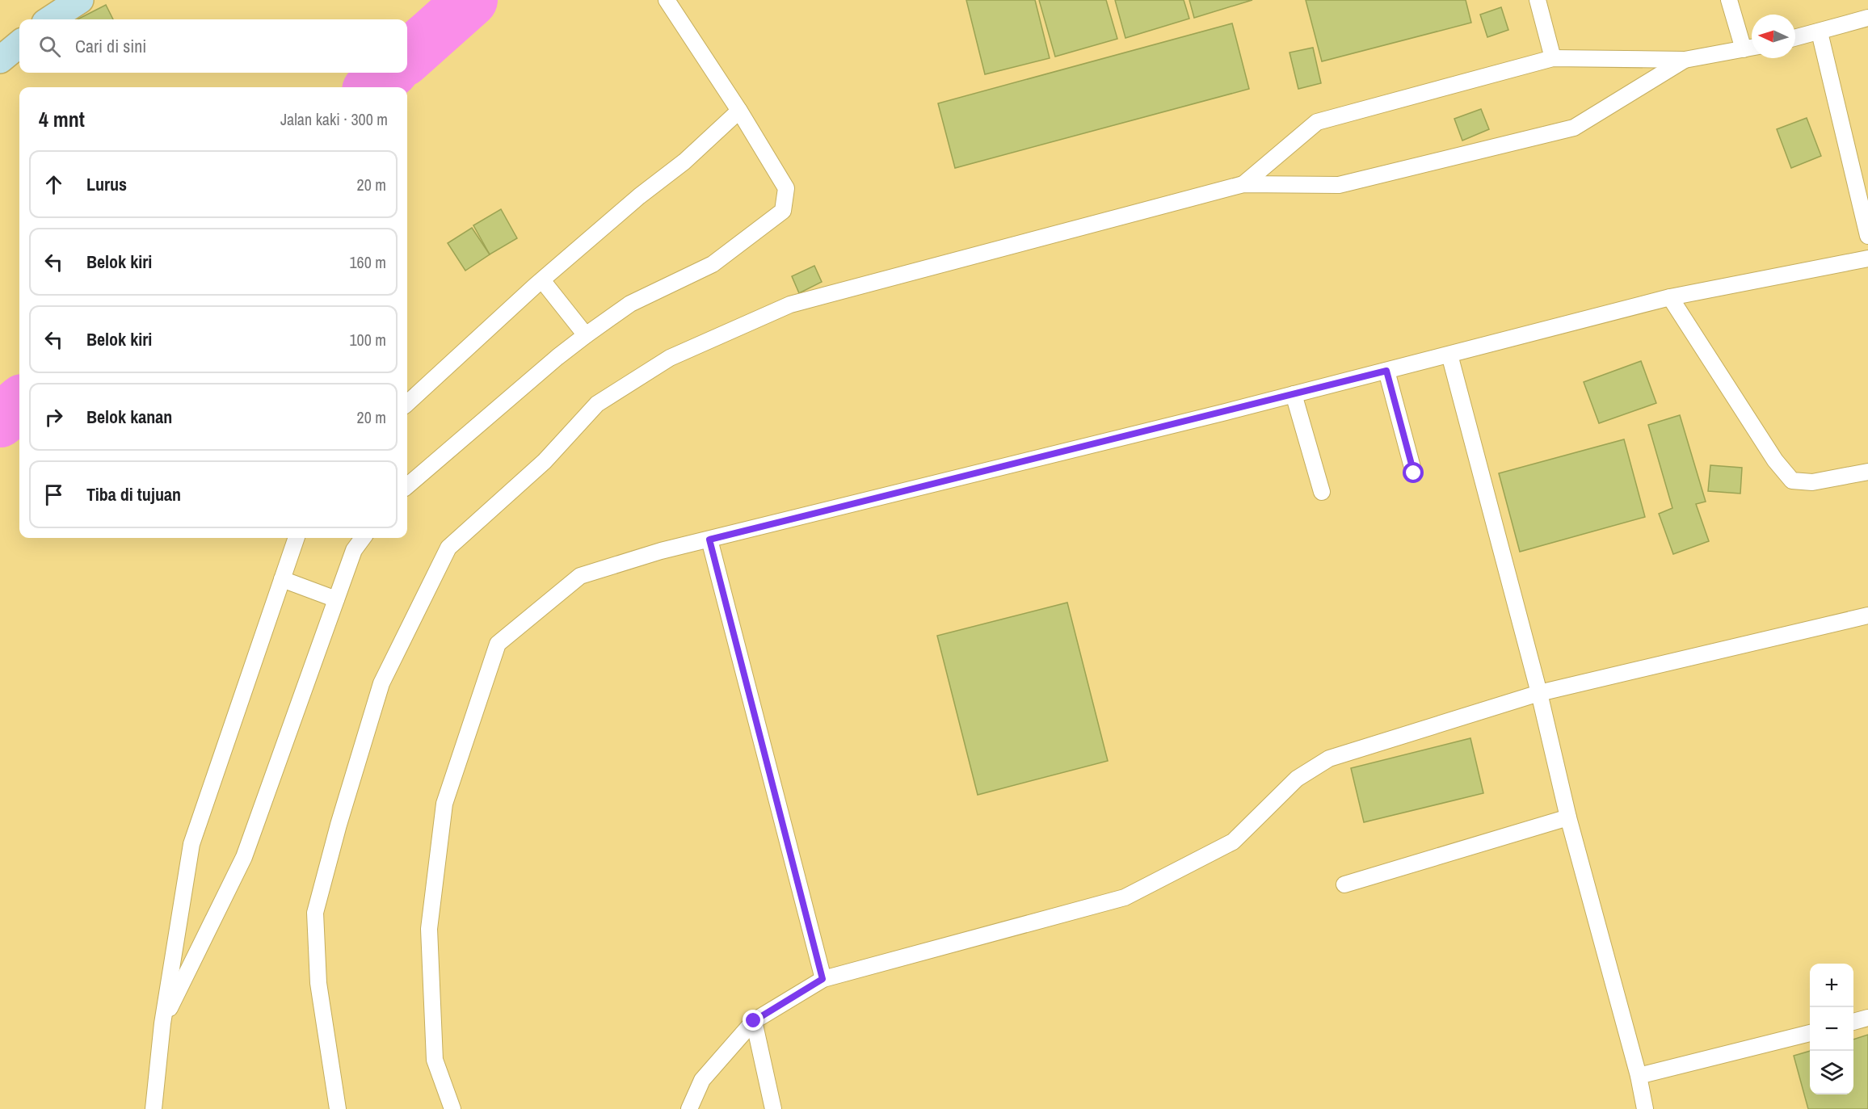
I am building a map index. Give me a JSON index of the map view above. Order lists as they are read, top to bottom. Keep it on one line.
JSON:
{"north":"left","page":{"search":"Cari di sini","heading":["4 mnt","Jalan kaki · 300 m"],"list":[["Lurus","20 m"],["Belok kiri","160 m"],["Belok kiri","100 m"],["Belok kanan","20 m"],"Tiba di tujuan"],"map_buttons":["+","−"]}}
